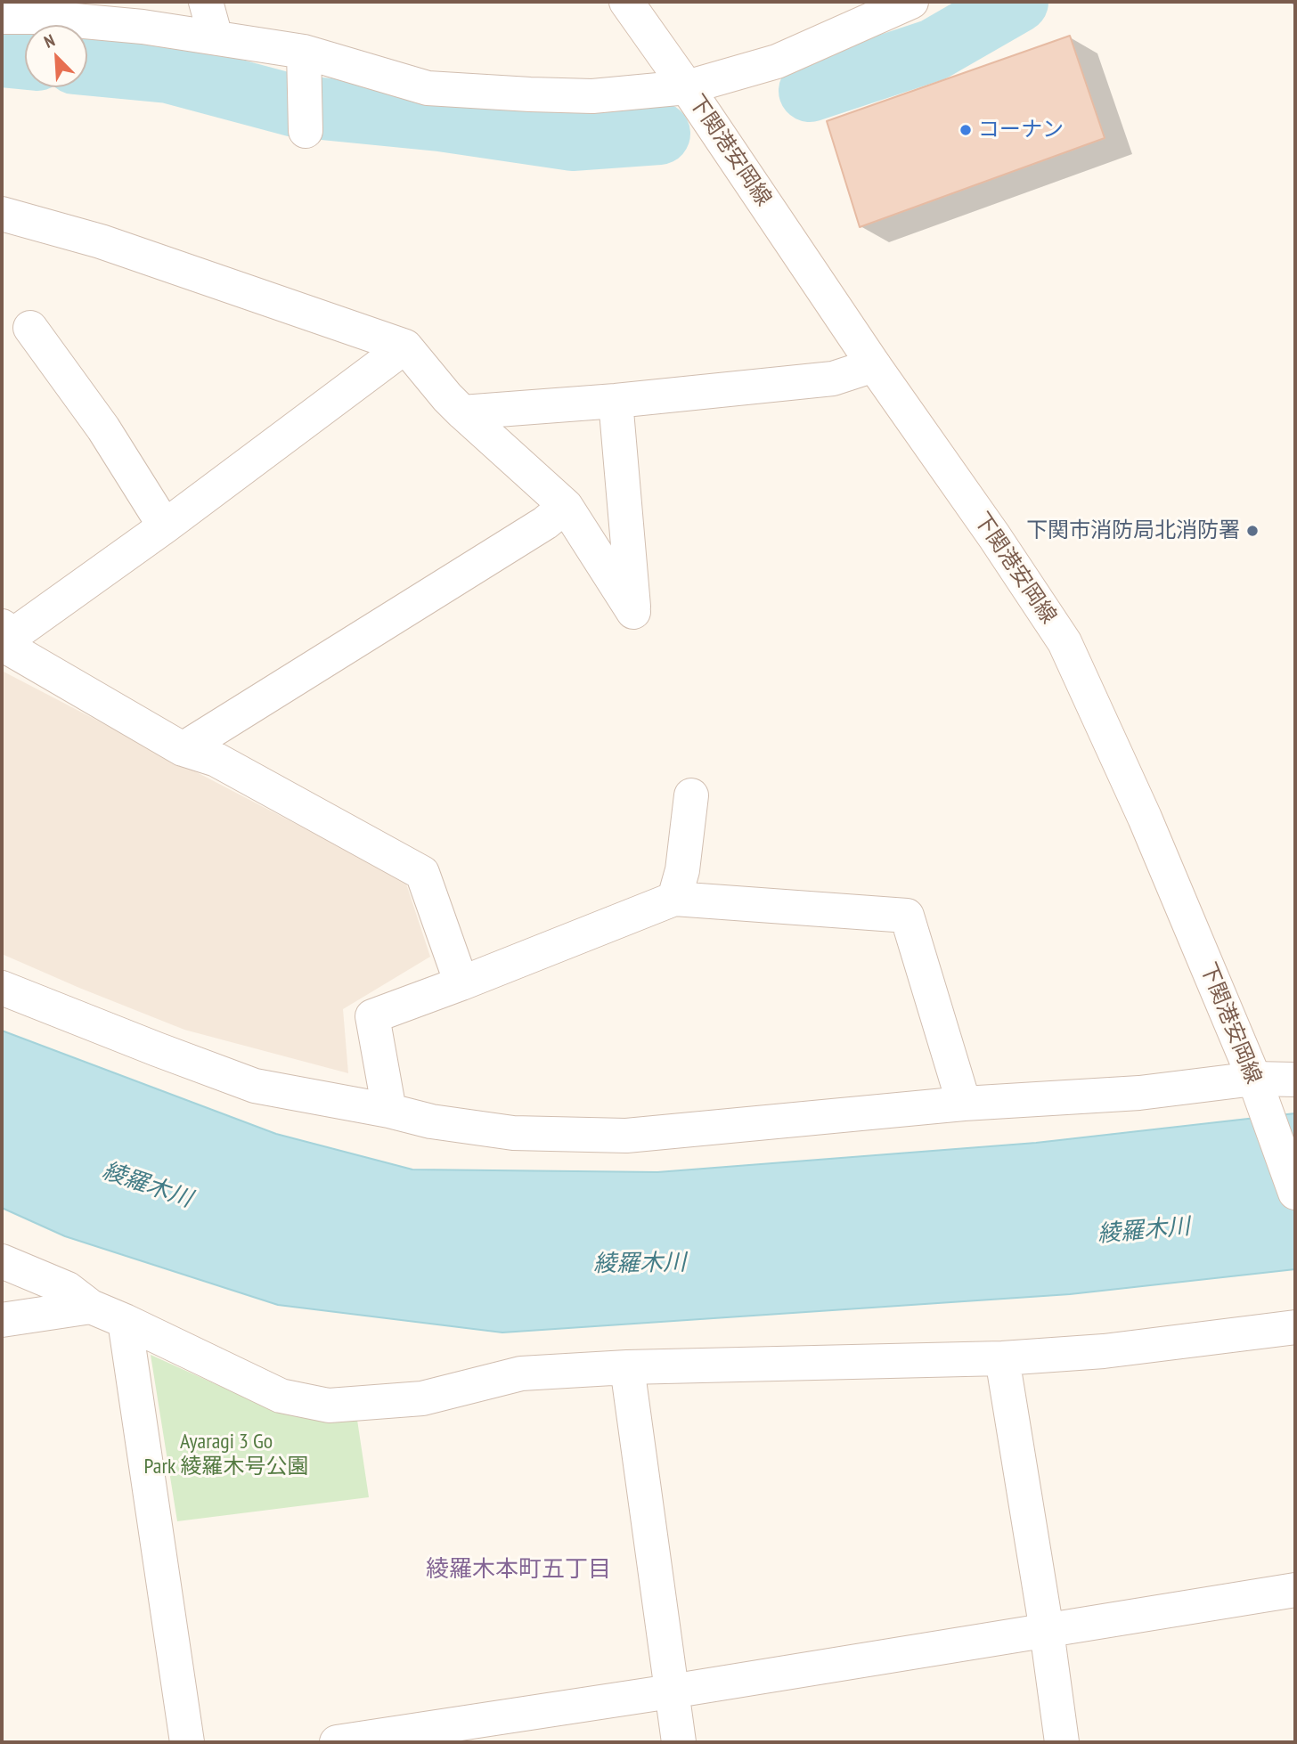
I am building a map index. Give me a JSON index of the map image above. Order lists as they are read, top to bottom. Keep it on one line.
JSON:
{"streets":{"street":["下関港安岡線"]},"districts":["綾羅木本町五丁目"],"water":["綾羅木川"],"parks":["Ayaragi 3 Go Park 綾羅木号公園"],"places":["コーナン","下関市消防局北消防署"],"north":"top left"}
